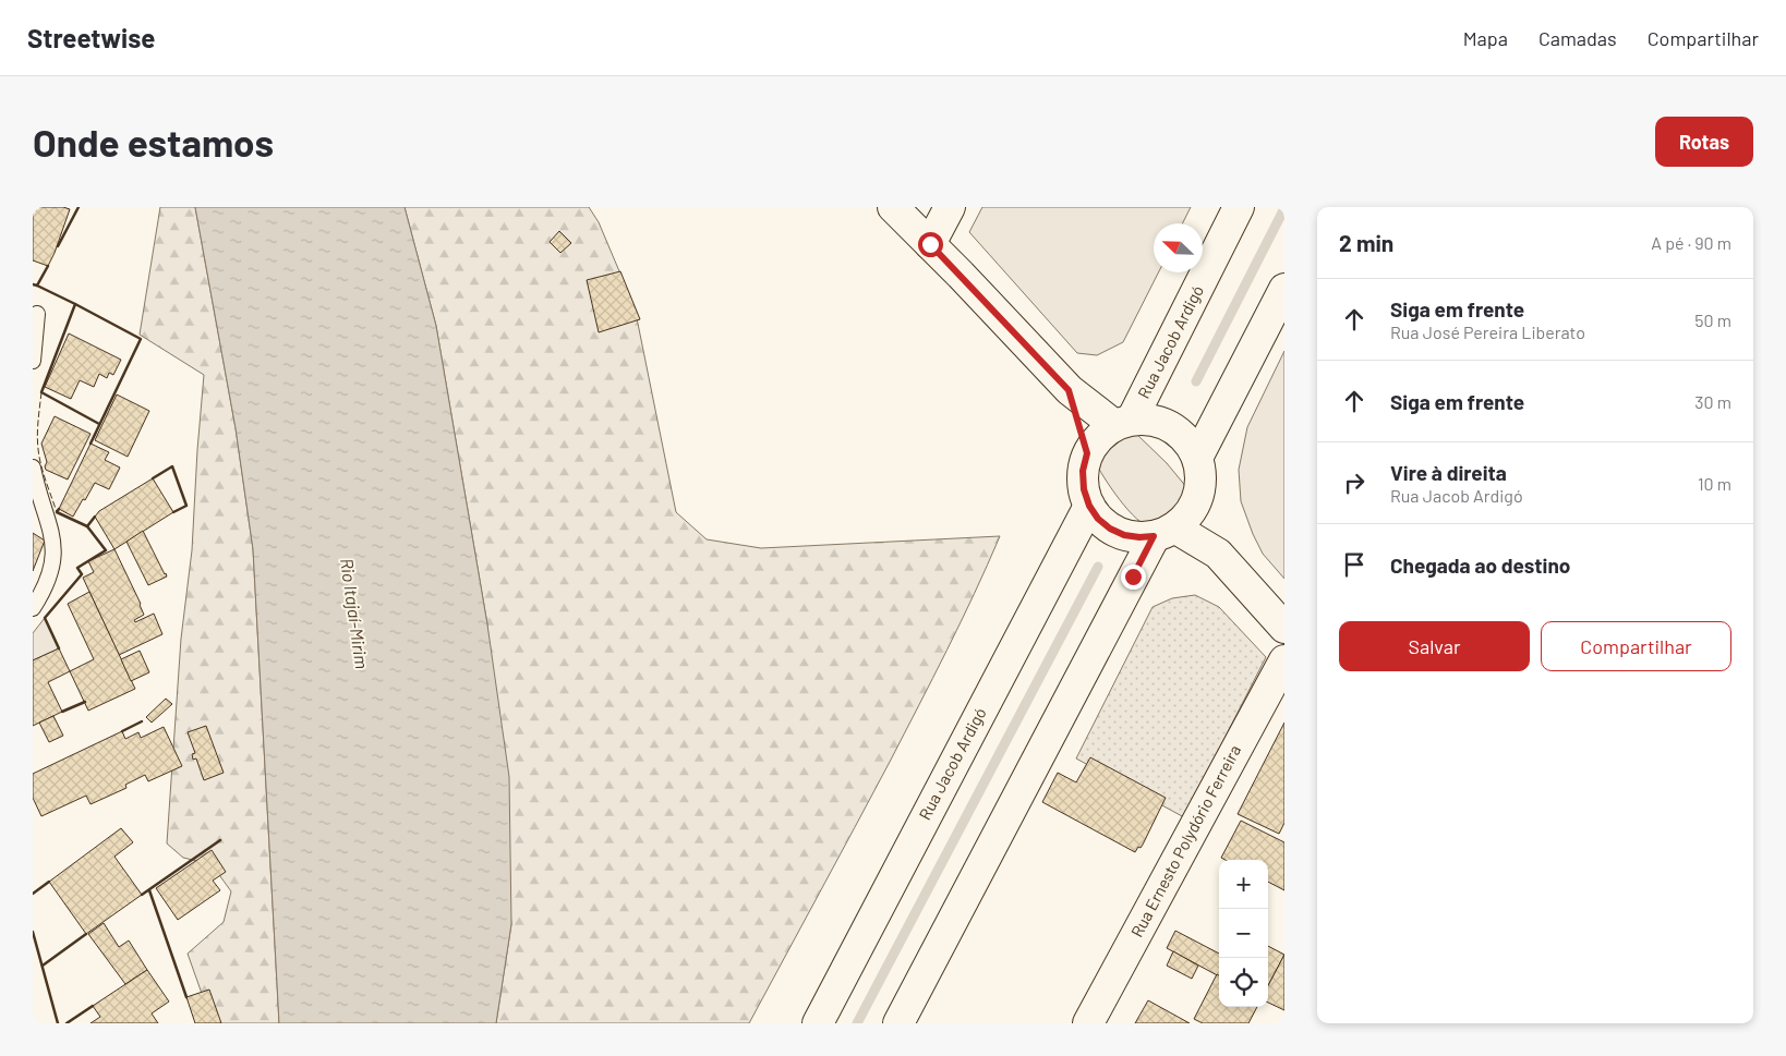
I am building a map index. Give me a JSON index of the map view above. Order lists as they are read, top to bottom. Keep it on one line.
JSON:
{"streets":{"main road":["Rua Jacob Ardigó","Rua Ernesto Polydório Ferreira"]},"water":["Rio Itajaí-Mirim"],"north":"top left","page":{"header":"Streetwise","nav":["Mapa","Camadas","Compartilhar"],"buttons":["Rotas",["Salvar","Compartilhar"]],"title":"Onde estamos","heading":["2 min","A pé · 90 m"],"list":[["Siga em frente","Rua José Pereira Liberato","50 m"],["Siga em frente","30 m"],["Vire à direita","Rua Jacob Ardigó","10 m"],"Chegada ao destino"],"map_buttons":["+","−"]}}
